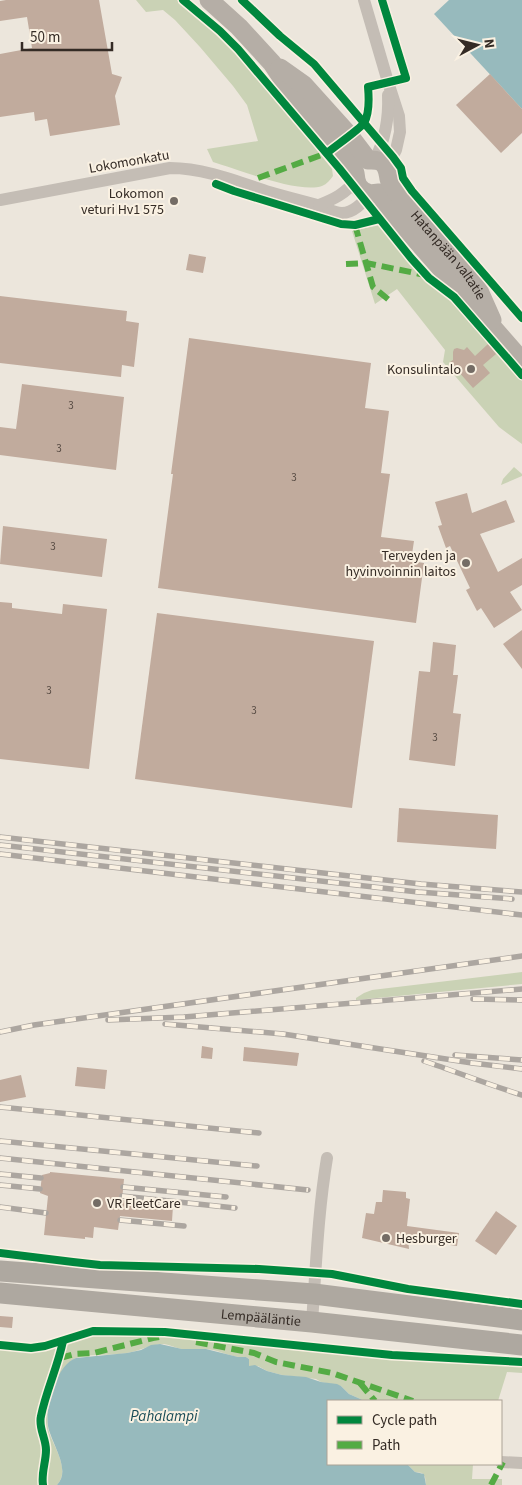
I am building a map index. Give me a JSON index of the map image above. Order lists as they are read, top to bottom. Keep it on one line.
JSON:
{"streets":{"highway":["Lempääläntie"],"main road":["Hatanpään valtatie"],"street":["Lokomonkatu"]},"crossings":[["Lokomonkatu","Hatanpään valtatie"]],"water":["Pahalampi"],"places":["Lokomon veturi Hv1 575","Konsulintalo","Terveyden ja hyvinvoinnin laitos","VR FleetCare","Hesburger"],"house_numbers":["3","3","3","3","3","3","3"],"legend":["Cycle path","Path"],"scale_bar":"50 m","north":"right"}
